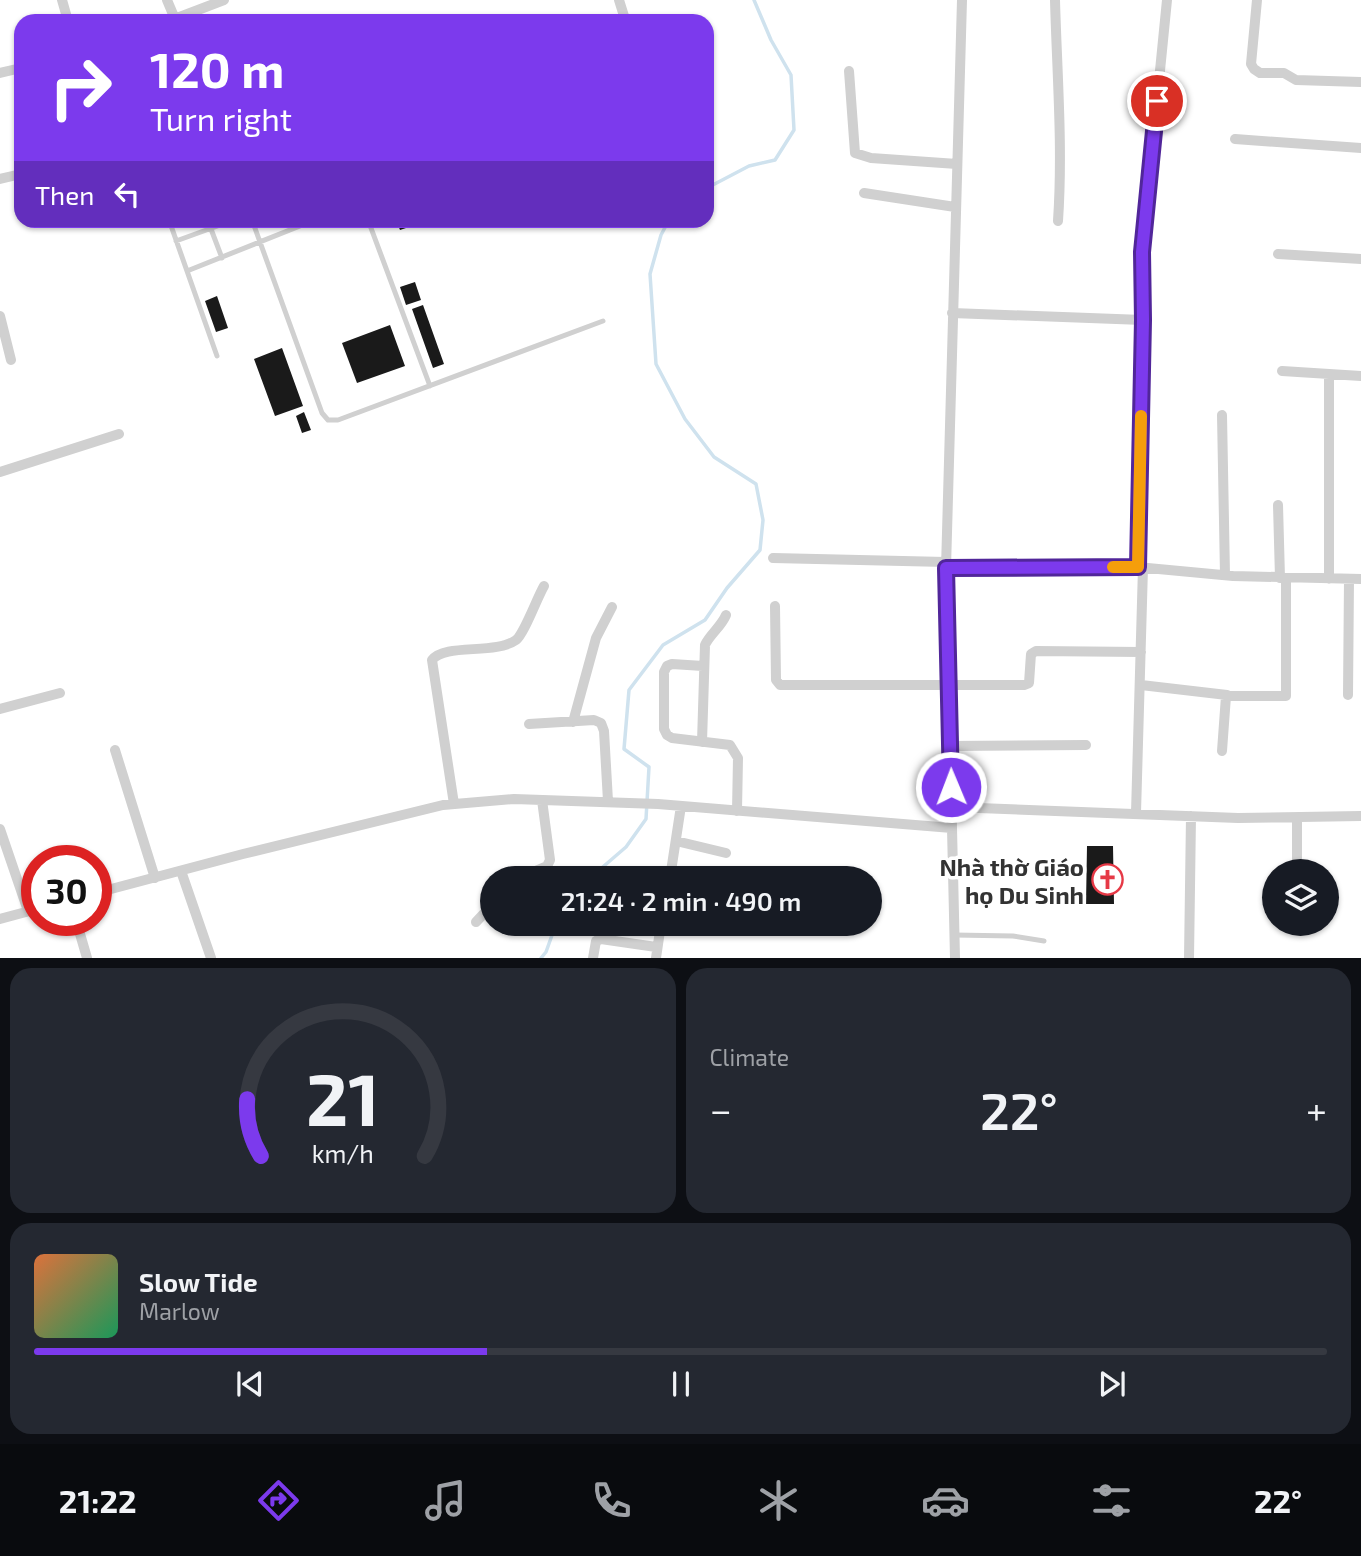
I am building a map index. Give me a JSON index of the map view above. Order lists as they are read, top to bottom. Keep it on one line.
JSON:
{"places":{"church":["Nhà thờ Giáo họ Du Sinh"]},"page":{"turn":["120 m","Turn right"],"then":"Then","limit":"30","trip":"21:24 · 2 min · 490 m","tile":"Climate","heat":["−","22°","+"],"song":["Slow Tide","Marlow"],"tabs":["21:22","22°"],"gauge":["21","km/h"]}}
